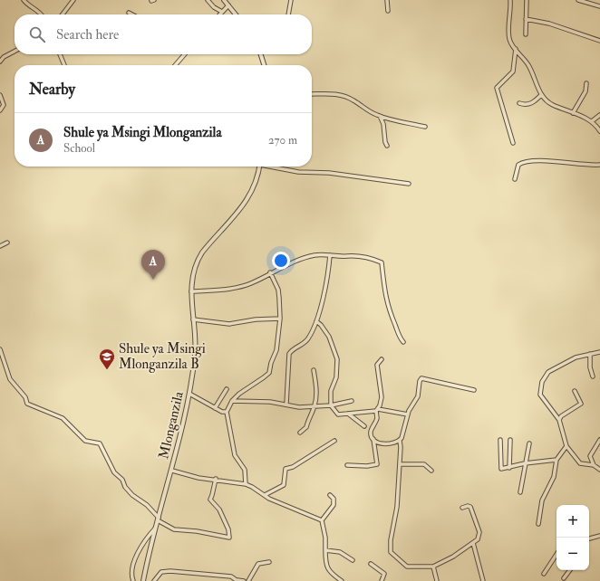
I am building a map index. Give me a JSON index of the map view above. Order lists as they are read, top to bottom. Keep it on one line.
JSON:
{"streets":{"street":["Mlonganzila"]},"places":{"school or university":["Shule ya Msingi Mlonganzila B"]},"page":{"search":"Search here","heading":"Nearby","list":[{"mark":"A","name":"Shule ya Msingi Mlonganzila","note":"School","value":"270 m"}],"pins":"A","map_buttons":["+","−"]}}
